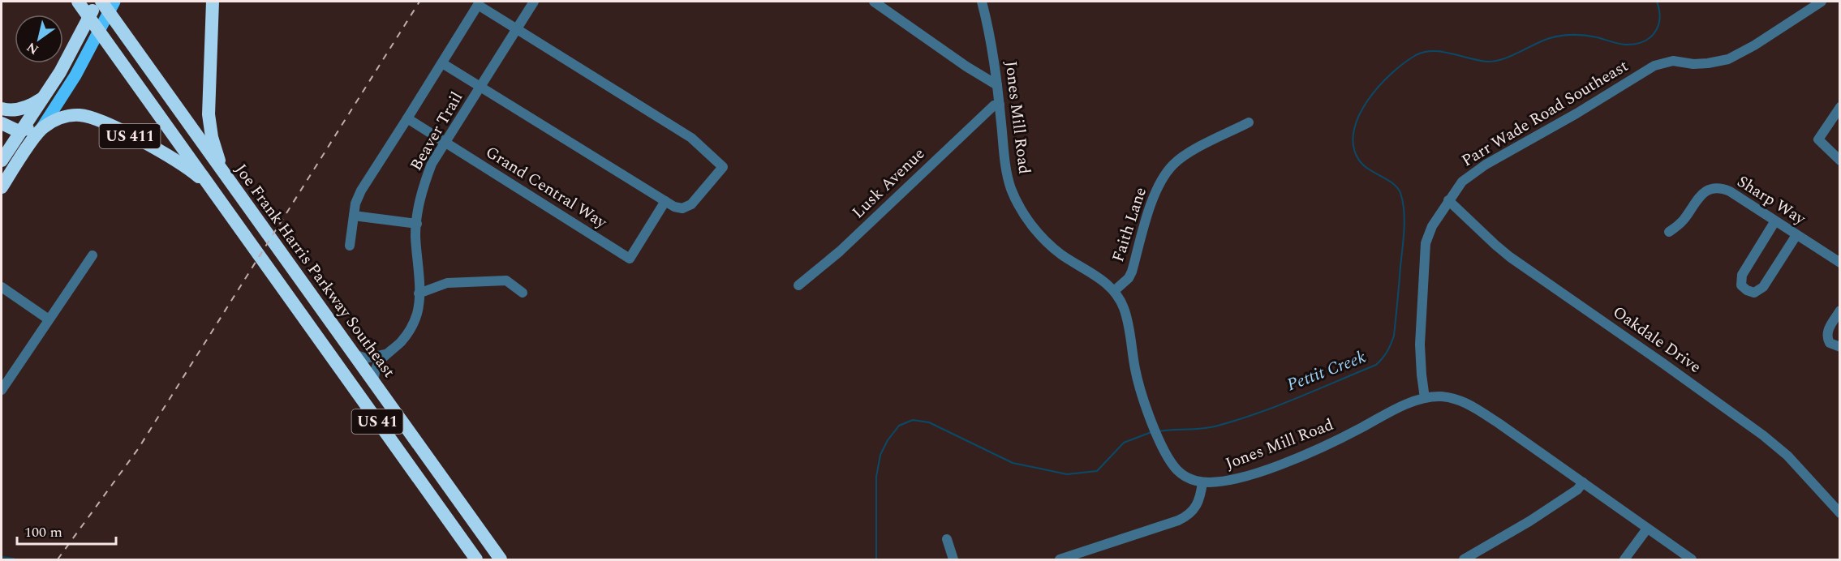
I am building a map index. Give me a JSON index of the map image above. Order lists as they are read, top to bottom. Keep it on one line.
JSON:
{"streets":{"highway":["US 411","Joe Frank Harris Parkway Southeast","US 41"],"street":["Parr Wade Road Southeast","Jones Mill Road","Beaver Trail","Lusk Avenue","Grand Central Way","Sharp Way","Faith Lane","Oakdale Drive"]},"crossings":[["Parr Wade Road Southeast","Jones Mill Road"],["Parr Wade Road Southeast","Oakdale Drive"],["Jones Mill Road","Lusk Avenue"],["Jones Mill Road","Faith Lane"],["Beaver Trail","Grand Central Way"],["Beaver Trail","Joe Frank Harris Parkway Southeast"],["US 411","US 41"]],"water":["Pettit Creek"],"scale_bar":"100 m","north":"bottom left"}
